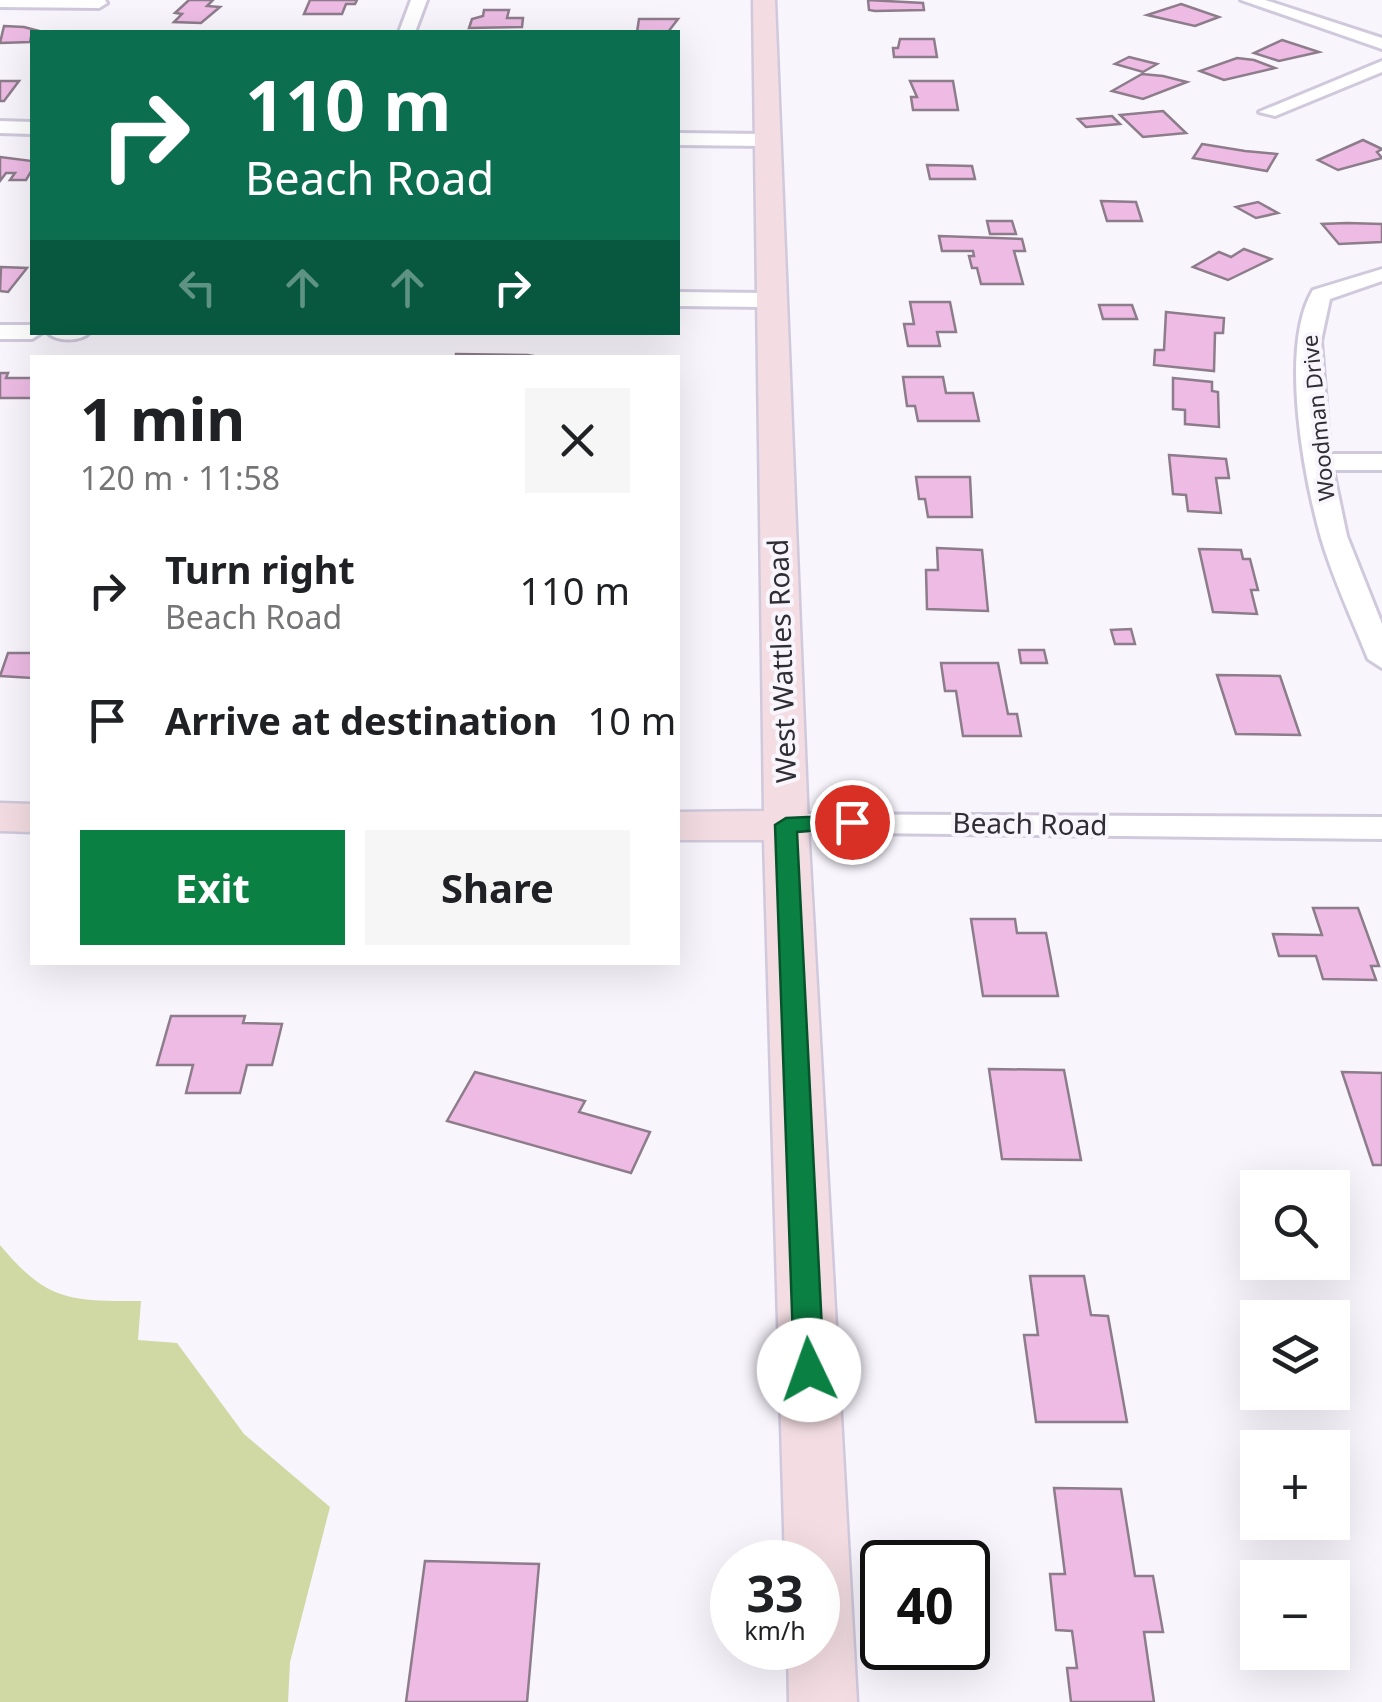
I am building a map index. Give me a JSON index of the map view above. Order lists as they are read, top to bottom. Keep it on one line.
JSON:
{"streets":{"street":["Woodman Drive","West Wattles Road","Beach Road"]},"crossings":[["West Wattles Road","Beach Road"]],"page":{"turn":["110 m","Beach Road"],"heading":["1 min","120 m · 11:58"],"list":[{"name":"Turn right","note":"Beach Road","value":"110 m"},{"name":"Arrive at destination","value":"10 m"}],"buttons":["Exit","Share"],"map_buttons":["+","−"],"speed":"33 km/h","limit":"40"}}
